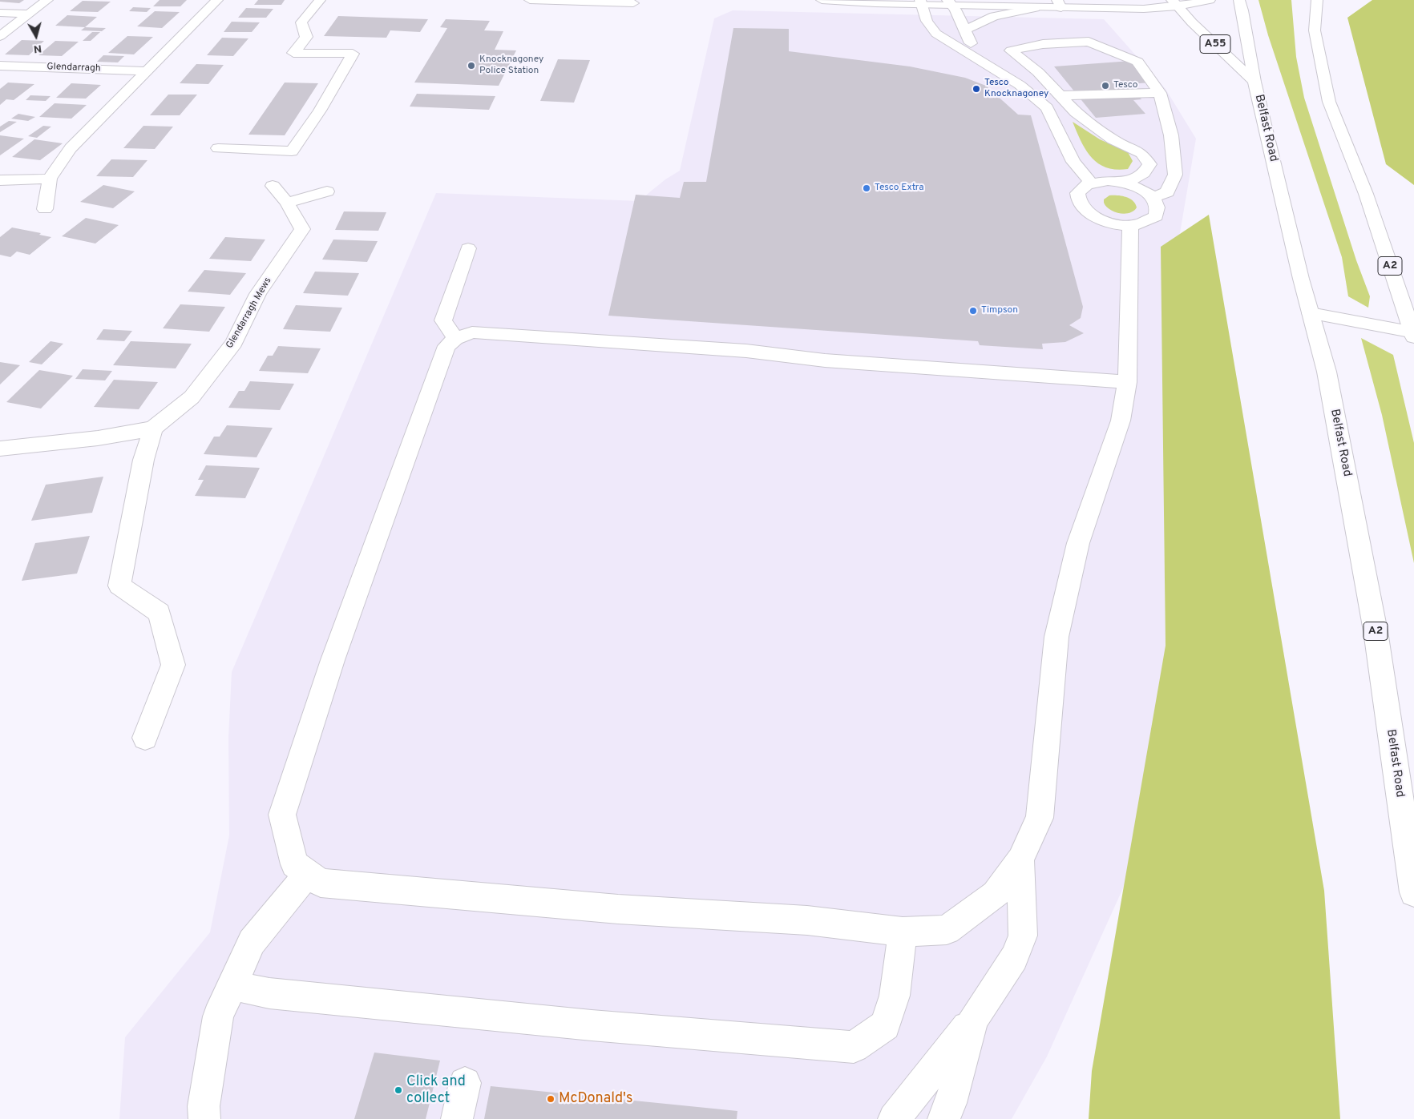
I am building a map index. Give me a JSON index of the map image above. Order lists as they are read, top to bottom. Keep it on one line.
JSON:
{"streets":{"main road":["A55","Glendarragh","Belfast Road","A2","Glendarragh Mews"]},"crossings":[["A55","Belfast Road"]],"places":["Knocknagoney Police Station","Tesco","Tesco Knocknagoney","Tesco Extra","Timpson","Click and collect","McDonald's"],"north":"bottom"}
